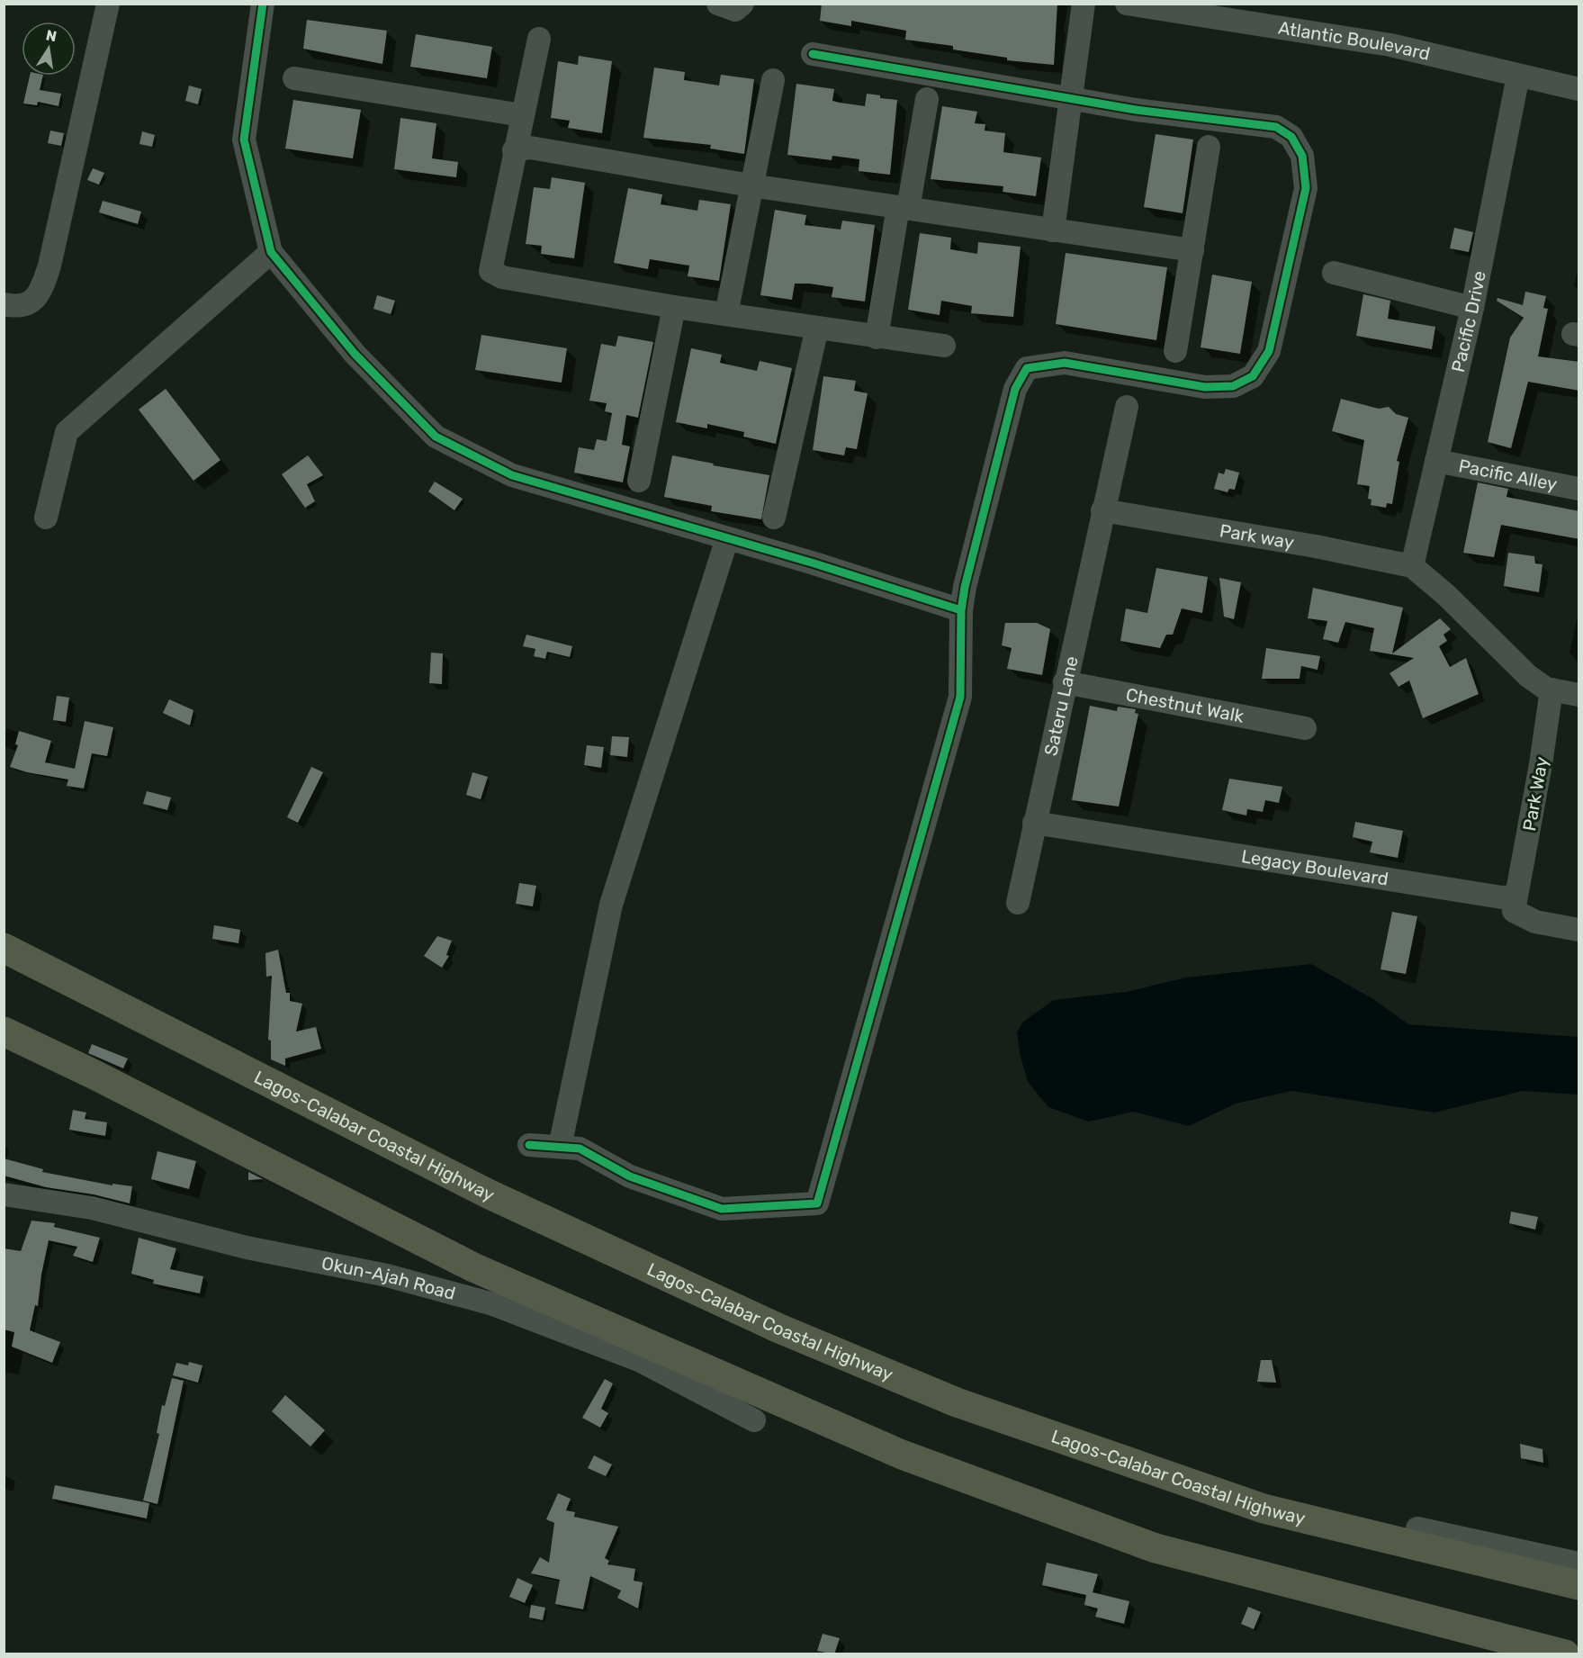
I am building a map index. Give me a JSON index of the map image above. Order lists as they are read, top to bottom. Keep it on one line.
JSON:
{"streets":{"highway":["Lagos-Calabar Coastal Highway"],"street":["Atlantic Boulevard","Pacific Drive","Pacific Alley","Park way","Chestnut Walk","Sateru Lane","Park Way","Legacy Boulevard","Okun-Ajah Road"]},"crossings":[["Atlantic Boulevard","Pacific Drive"],["Pacific Drive","Pacific Alley"],["Pacific Drive","Park way"],["Park way","Sateru Lane"],["Chestnut Walk","Sateru Lane"],["Sateru Lane","Legacy Boulevard"],["Park Way","Legacy Boulevard"]],"north":"top"}
